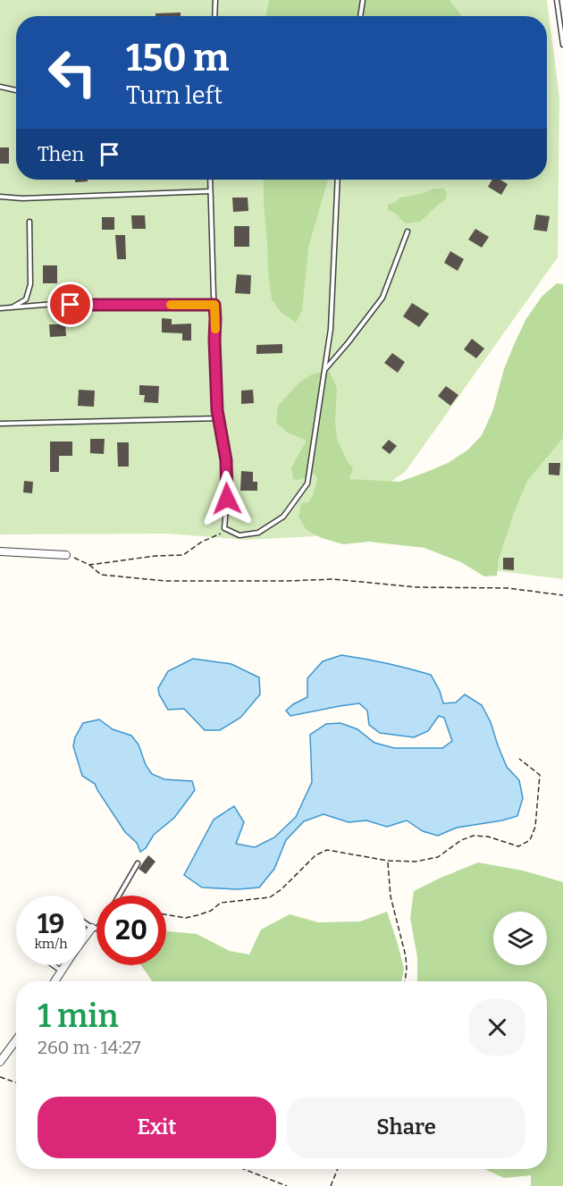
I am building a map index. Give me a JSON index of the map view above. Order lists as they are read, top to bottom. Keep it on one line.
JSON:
{"page":{"turn":["150 m","Turn left"],"then":"Then","speed":"19 km/h","limit":"20","heading":["1 min","260 m · 14:27"],"buttons":["Exit","Share"]}}
